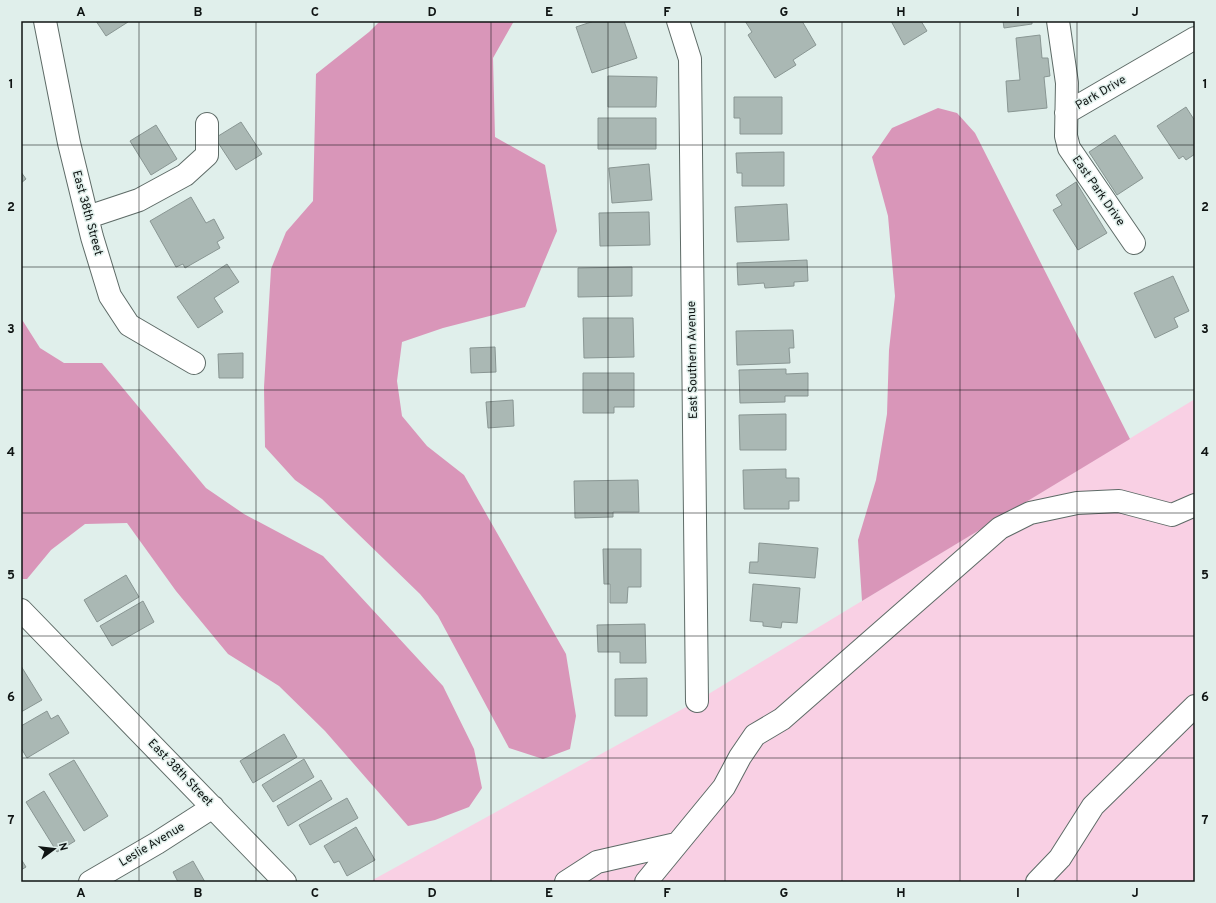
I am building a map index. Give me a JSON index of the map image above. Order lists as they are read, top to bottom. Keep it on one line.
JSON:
{"streets":{"street":["Park Drive","East Park Drive","East 38th Street","East Southern Avenue","Leslie Avenue"]},"crossings":[["Park Drive","East Park Drive"],["East 38th Street","Leslie Avenue"]],"north":"right","grid":{"columns":["A","B","C","D","E","F","G","H","I","J"],"rows":["1","2","3","4","5","6","7"]}}
